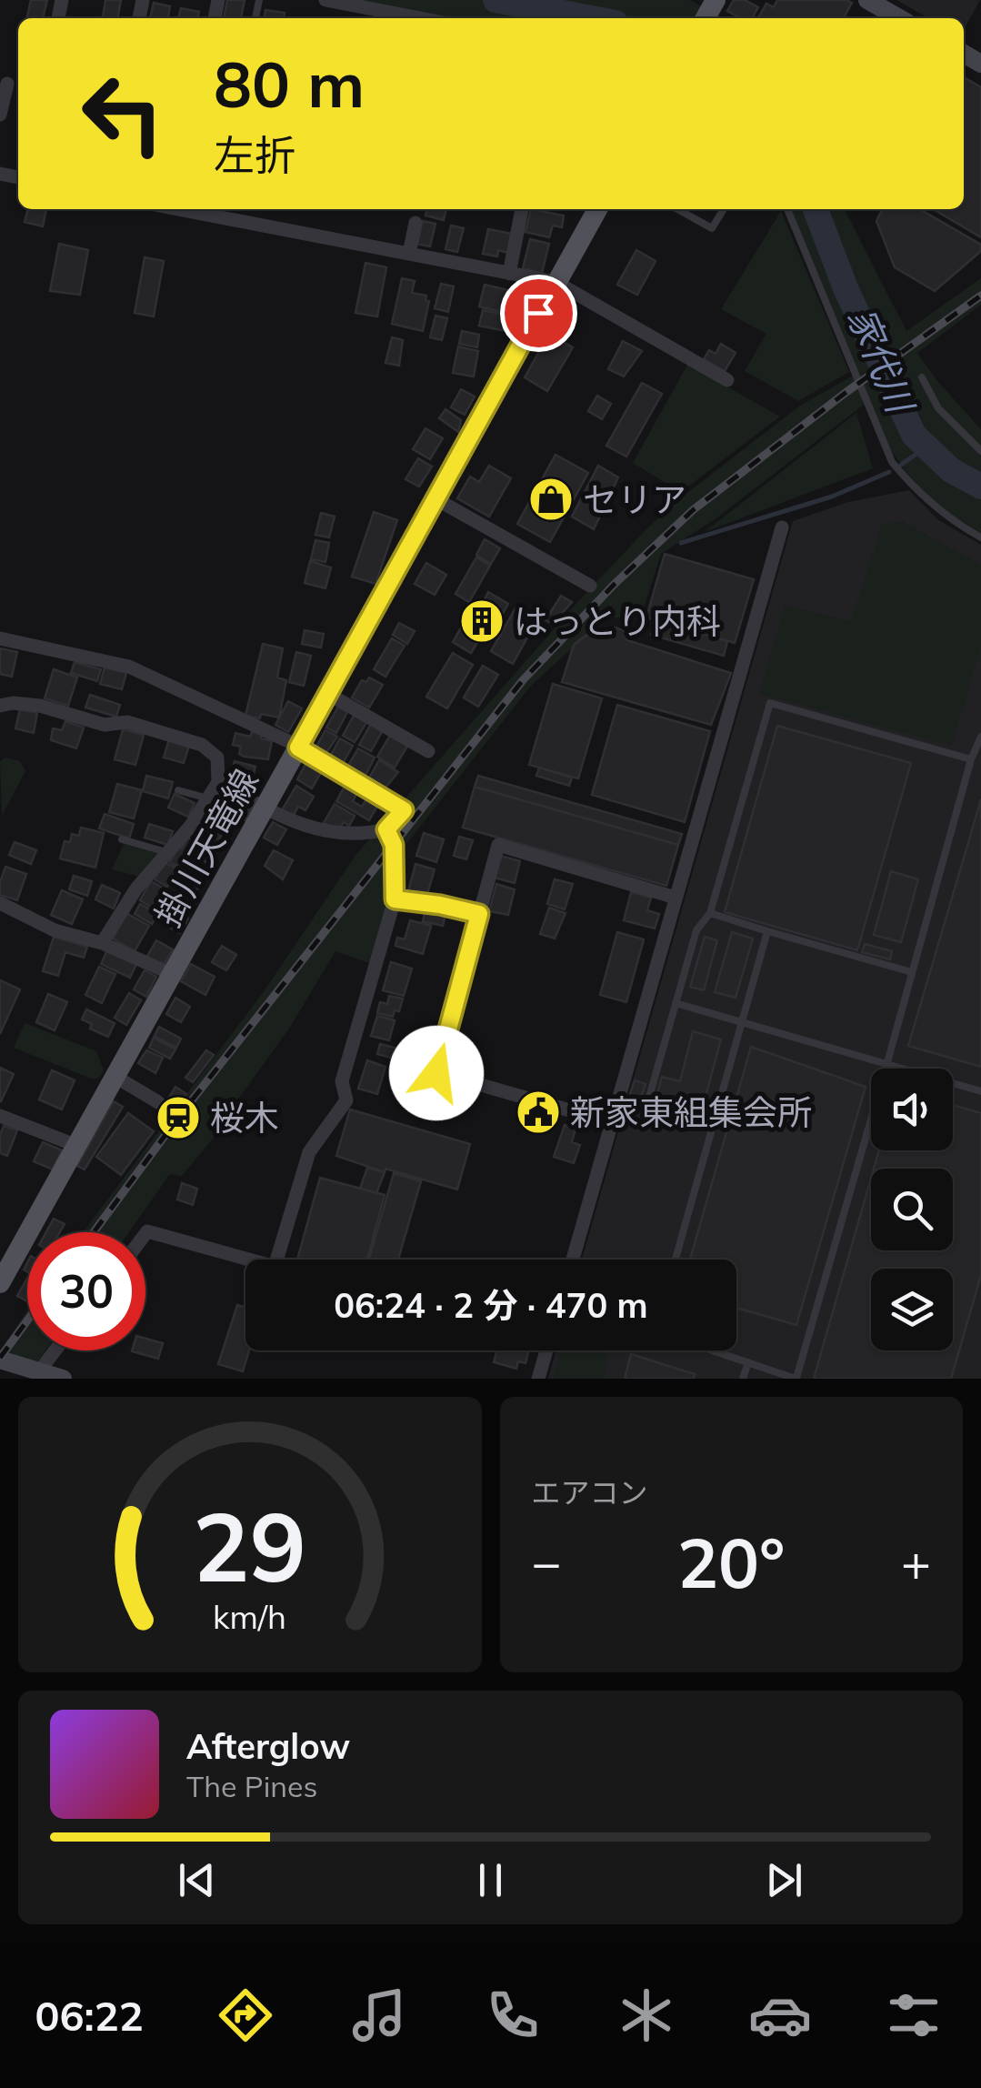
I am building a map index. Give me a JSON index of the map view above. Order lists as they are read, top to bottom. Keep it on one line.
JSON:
{"streets":{"main road":["掛川天竜線"]},"water":["家代川"],"places":{"shop":["セリア"],"building":["はっとり内科"],"public building":["新家東組集会所"],"station":["桜木"]},"page":{"turn":["80 m","左折"],"limit":"30","trip":"06:24 · 2 分 · 470 m","tile":"エアコン","heat":["−","20°","+"],"song":["Afterglow","The Pines"],"tabs":"06:22","gauge":["29","km/h"]}}
